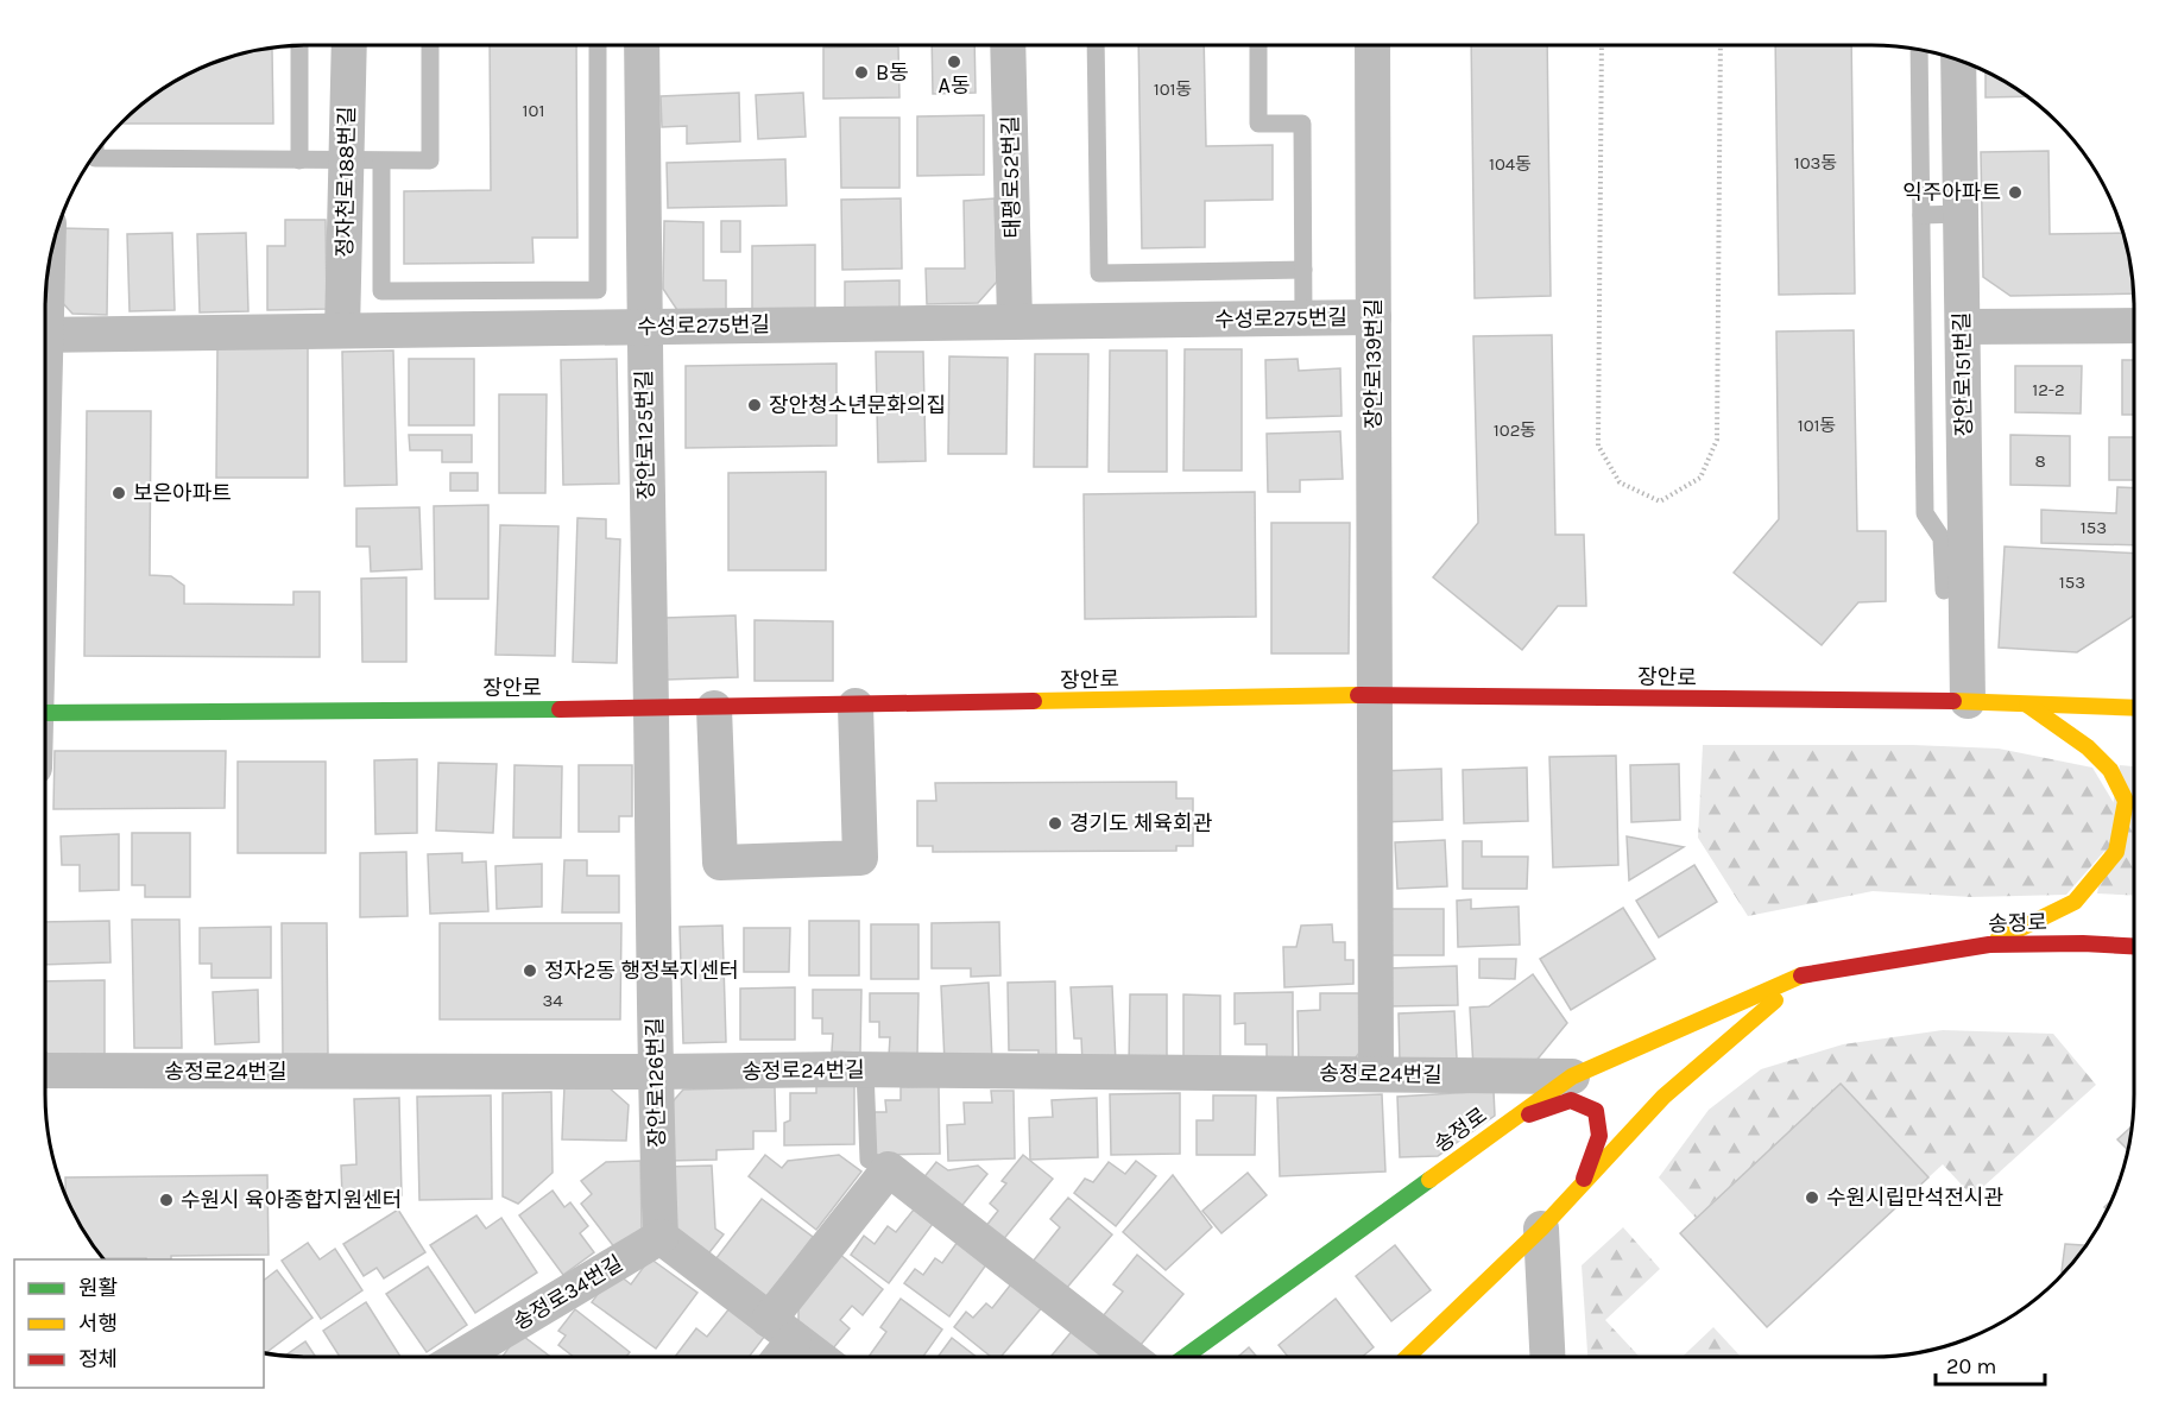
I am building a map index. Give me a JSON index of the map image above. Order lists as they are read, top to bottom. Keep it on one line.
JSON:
{"streets":{"main road":["장안로","송정로"],"street":["태평로52번길","정자천로188번길","수성로275번길","장안로139번길","장안로151번길","장안로125번길","송정로24번길","장안로126번길","송정로34번길"]},"crossings":[["태평로52번길","수성로275번길"],["정자천로188번길","수성로275번길"],["수성로275번길","장안로139번길"],["수성로275번길","장안로125번길"],["장안로139번길","장안로"],["장안로139번길","송정로24번길"],["장안로151번길","장안로"],["장안로125번길","장안로"],["장안로125번길","장안로126번길"],["장안로","장안로126번길"],["송정로","송정로24번길"],["송정로24번길","장안로126번길"],["장안로126번길","송정로34번길"]],"places":["A동","B동","익주아파트","장안청소년문화의집","보은아파트","경기도 체육회관","정자2동 행정복지센터","수원시립만석전시관","수원시 육아종합지원센터"],"house_numbers":["101동","101","103동","104동","12-2","101동","102동","8","153","153","34"],"legend":["원활","서행","정체"],"scale_bar":"20 m"}
